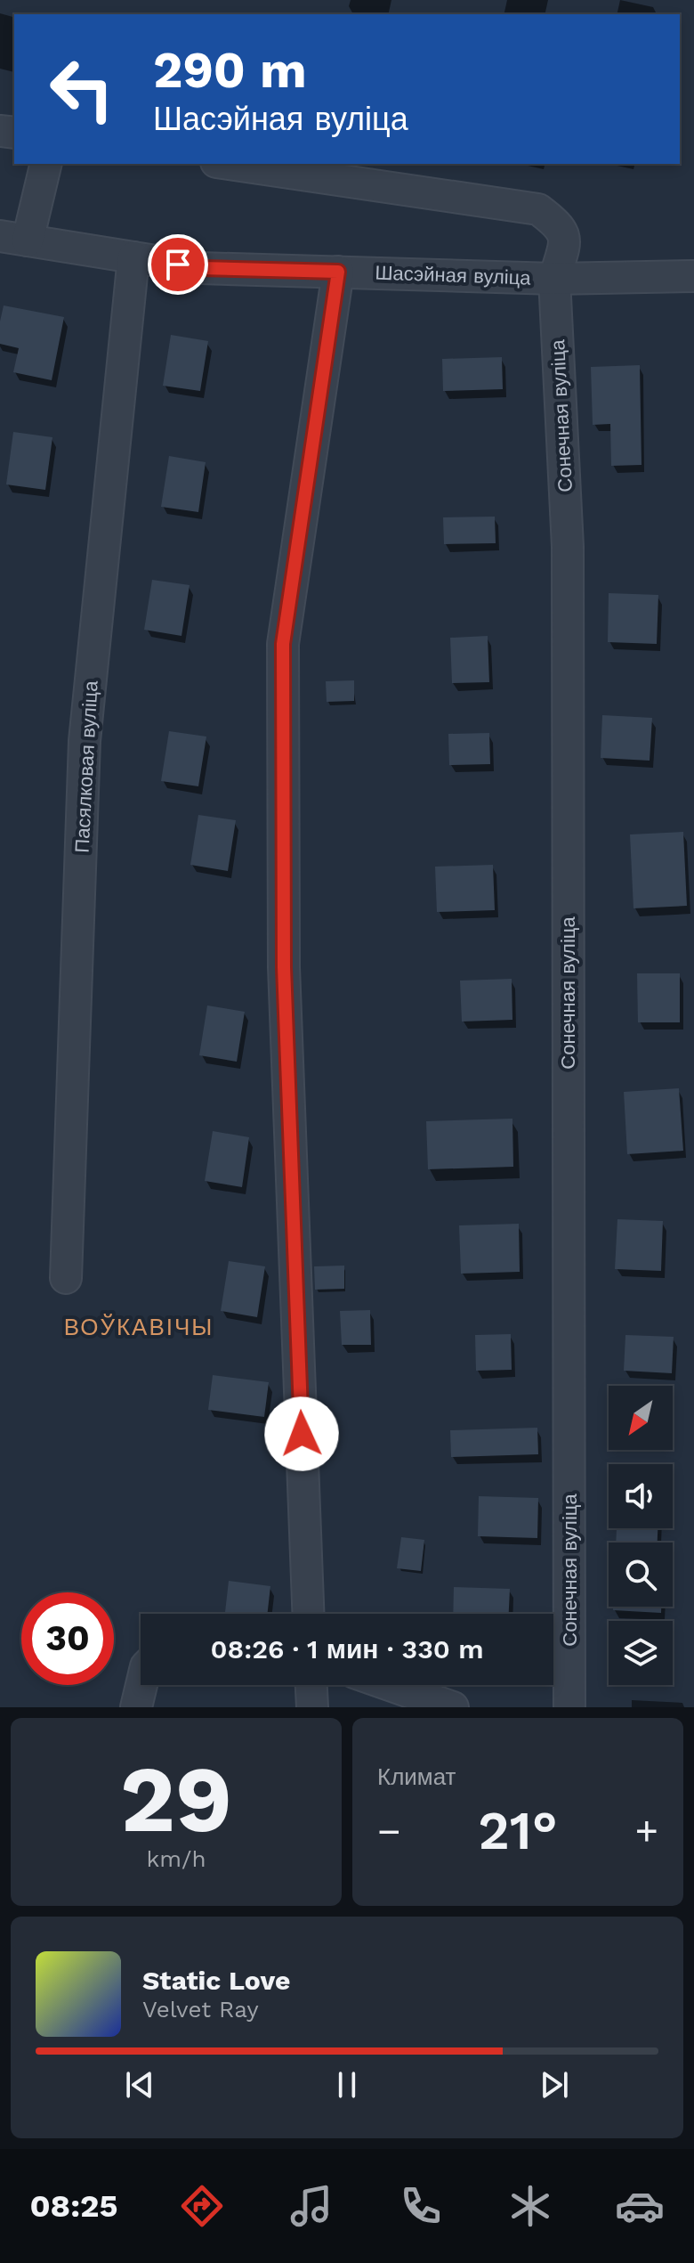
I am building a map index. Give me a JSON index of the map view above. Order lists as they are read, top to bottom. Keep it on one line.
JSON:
{"streets":{"street":["Шасэйная вуліца","Сонечная вуліца","Пасялковая вуліца"]},"crossings":[["Шасэйная вуліца","Сонечная вуліца"],["Шасэйная вуліца","Пасялковая вуліца"]],"districts":["ВОЎКАВІЧЫ"],"north":"bottom left","page":{"turn":["290 m","Шасэйная вуліца"],"limit":"30","trip":"08:26 · 1 мин · 330 m","tile":[["29","km/h"],"Климат"],"heat":["−","21°","+"],"song":["Static Love","Velvet Ray"],"tabs":"08:25"}}
